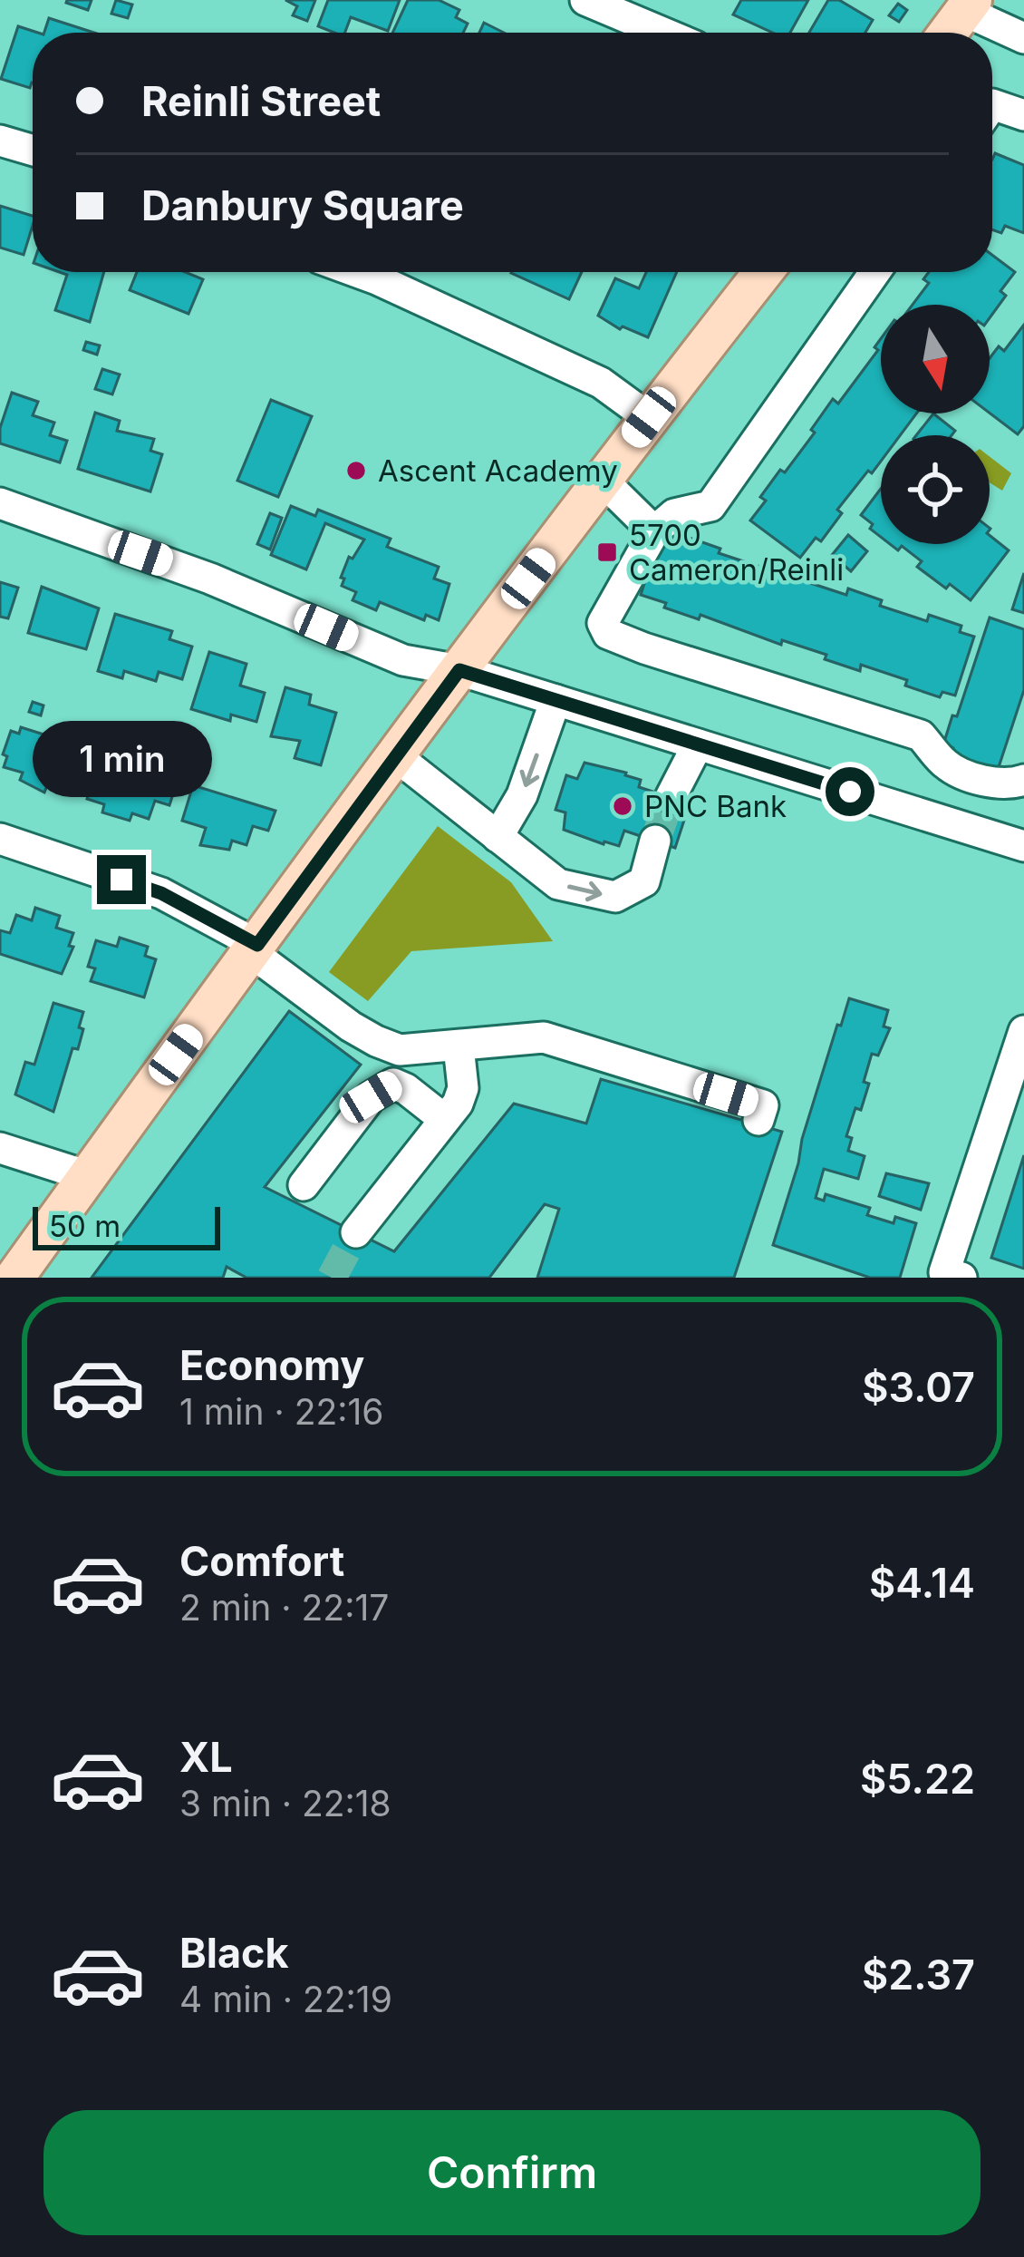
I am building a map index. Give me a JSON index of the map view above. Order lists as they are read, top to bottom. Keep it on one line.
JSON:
{"places":{"other":["Ascent Academy","PNC Bank"],"transit":["5700 Cameron/Reinli"]},"scale_bar":"50 m","north":"bottom","page":{"banner":["Reinli Street","Danbury Square"],"bubble":"1 min","scale":"50 m","list":[{"name":"Economy","note":"1 min · 22:16","value":"$3.07"},{"name":"Comfort","note":"2 min · 22:17","value":"$4.14"},{"name":"XL","note":"3 min · 22:18","value":"$5.22"},{"name":"Black","note":"4 min · 22:19","value":"$2.37"}],"buttons":"Confirm"}}
